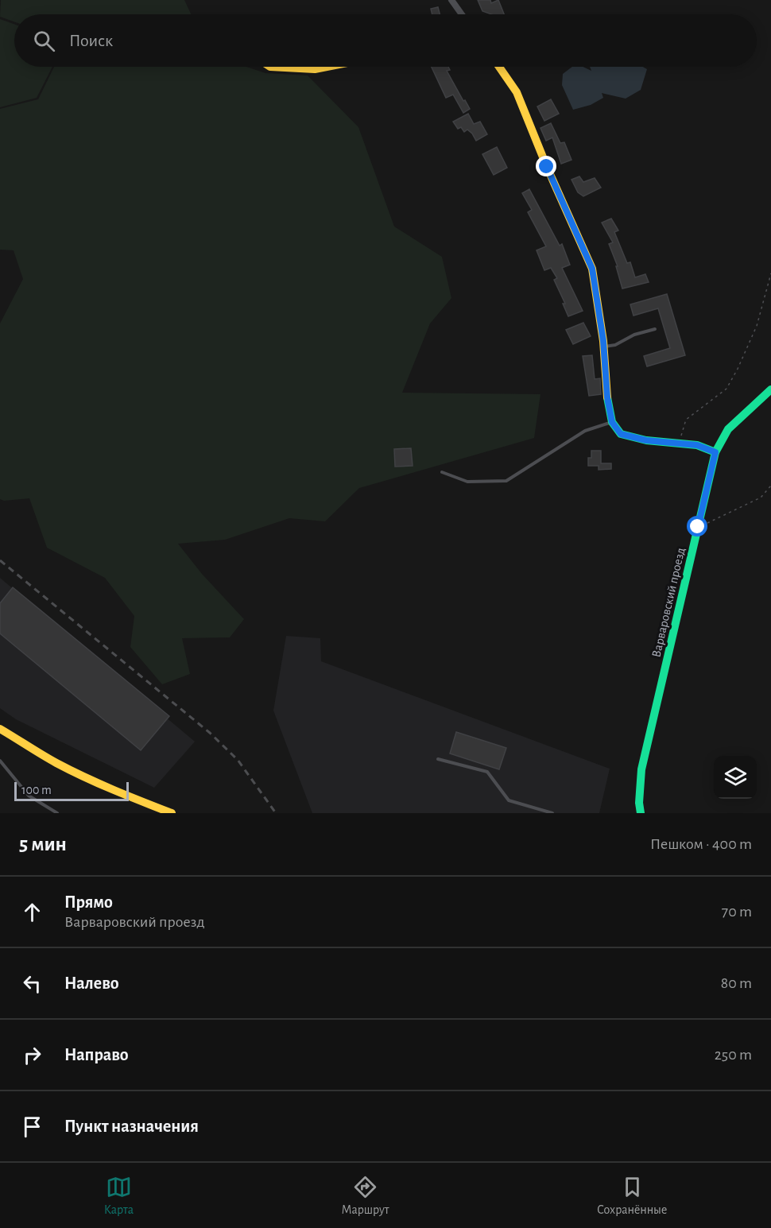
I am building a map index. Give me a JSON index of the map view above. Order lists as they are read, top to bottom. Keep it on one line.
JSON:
{"streets":{"street":["Варваровский проезд"]},"scale_bar":"100 m","page":{"search":"Поиск","scale":"100 m","heading":["5 мин","Пешком · 400 m"],"list":[["Прямо","Варваровский проезд","70 m"],["Налево","80 m"],["Направо","250 m"],"Пункт назначения"],"nav":["Карта","Маршрут","Сохранённые"]}}
